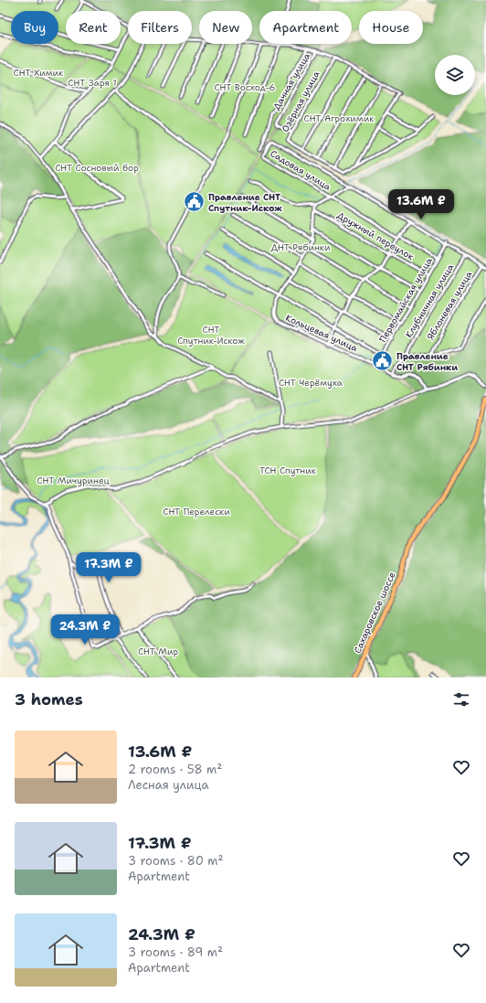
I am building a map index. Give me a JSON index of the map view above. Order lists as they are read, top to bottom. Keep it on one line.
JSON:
{"streets":{"main road":["Сахаровское шоссе"],"street":["Дачная улица","Озёрная улица","Садовая улица","Дружный переулок","Первомайская улица","Клубничная улица","Яблоневая улица","Кольцевая улица"]},"crossings":[["Дачная улица","Озёрная улица"],["Садовая улица","Первомайская улица"],["Дружный переулок","Первомайская улица"],["Дружный переулок","Кольцевая улица"],["Первомайская улица","Кольцевая улица"]],"parks":["СНТ Химик","СНТ Заря 1","СНТ Восход-6","СНТ Агрохимик","СНТ Сосновый бор","ДНТ Рябинки","СНТ Спутник-Искож","СНТ Черёмуха","ТСН Спутник","СНТ Мичуринец","СНТ Перелески","СНТ Мир"],"places":{"public building":["Правление СНТ Спутник-Искож","Правление СНТ Рябинки"]},"page":{"chip":["Buy","Rent","Filters","New","Apartment","House"],"price":["13.6M ₽","17.3M ₽","24.3M ₽"],"heading":"3 homes","list":[{"name":"13.6M ₽","note":"2 rooms · 58 m² · Лесная улица"},{"name":"17.3M ₽","note":"3 rooms · 80 m² · Apartment"},{"name":"24.3M ₽","note":"3 rooms · 89 m² · Apartment"}]}}
